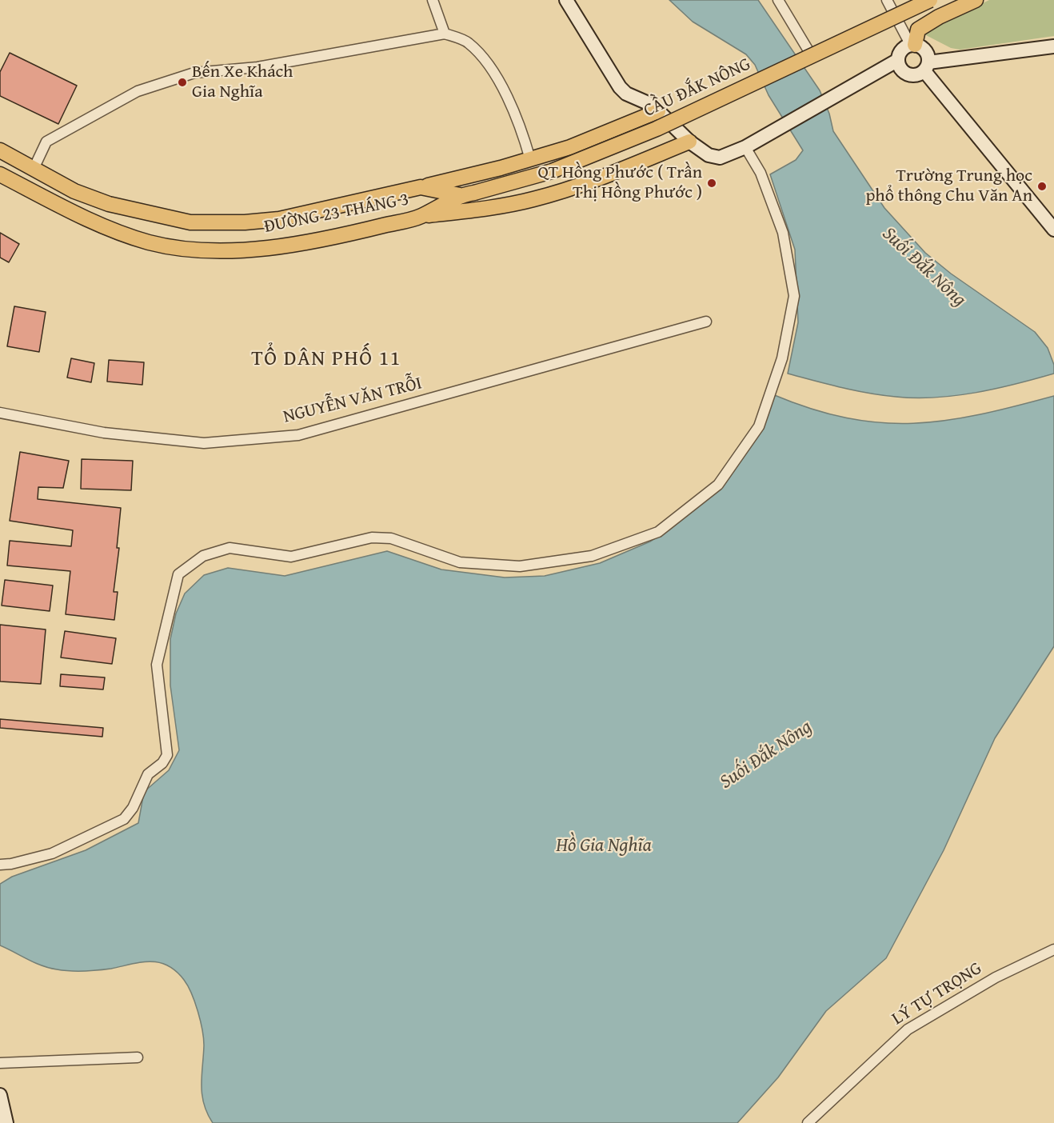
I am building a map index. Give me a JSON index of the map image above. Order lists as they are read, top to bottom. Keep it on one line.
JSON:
{"streets":{"main road":["CẦU ĐẮK NÔNG","ĐƯỜNG 23 THÁNG 3"],"street":["NGUYỄN VĂN TRỖI","LÝ TỰ TRỌNG"]},"crossings":[["CẦU ĐẮK NÔNG","ĐƯỜNG 23 THÁNG 3"]],"districts":["TỔ DÂN PHỐ 11"],"water":["Suối Đắk Nông","Hồ Gia Nghĩa"],"places":["Bến Xe Khách Gia Nghĩa","QT Hồng Phước ( Trần Thị Hồng Phước )","Trường Trung học phổ thông Chu Văn An"]}
